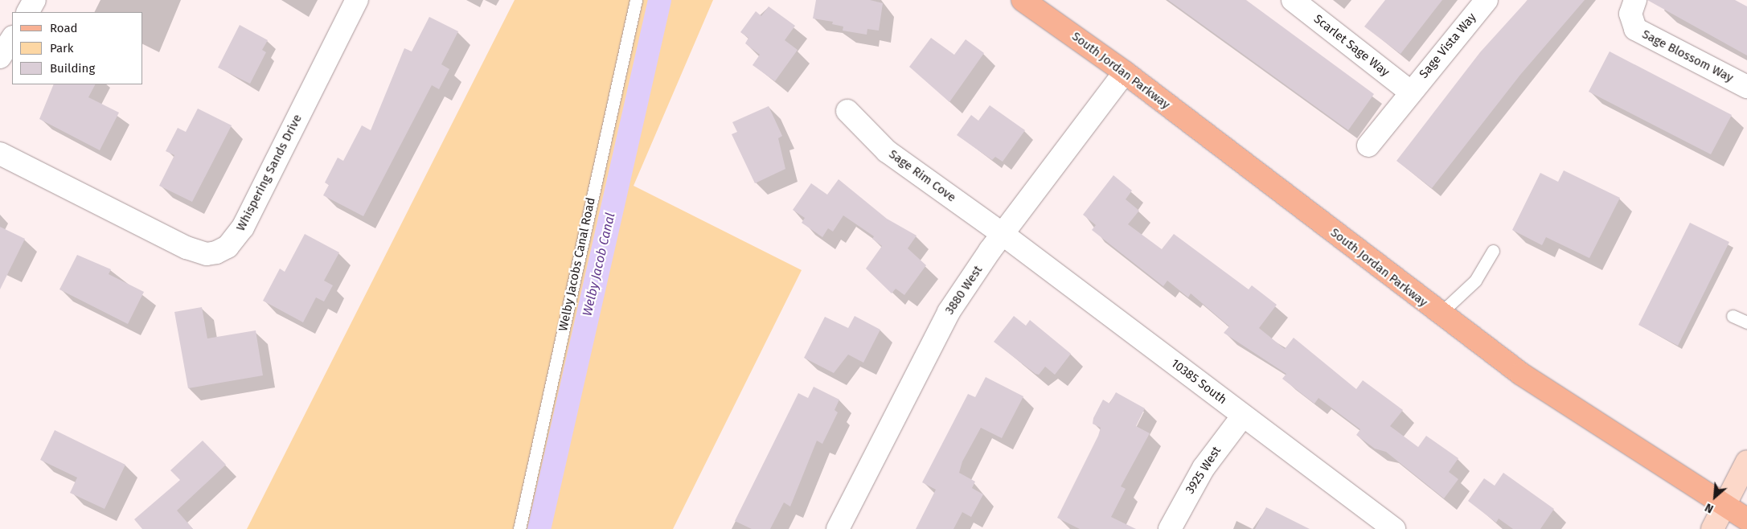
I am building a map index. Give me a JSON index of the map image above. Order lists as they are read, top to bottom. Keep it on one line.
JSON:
{"streets":{"main road":["South Jordan Parkway"],"street":["Scarlet Sage Way","Sage Vista Way","Sage Blossom Way","Whispering Sands Drive","Sage Rim Cove","3880 West","10385 South","3925 West"],"lane":["Welby Jacobs Canal Road"]},"crossings":[["Scarlet Sage Way","Sage Vista Way"],["South Jordan Parkway","3880 West"],["Sage Rim Cove","3880 West"],["Sage Rim Cove","10385 South"],["3880 West","10385 South"],["10385 South","3925 West"]],"water":["Welby Jacob Canal"],"legend":["Road","Park","Building"],"north":"bottom left"}
